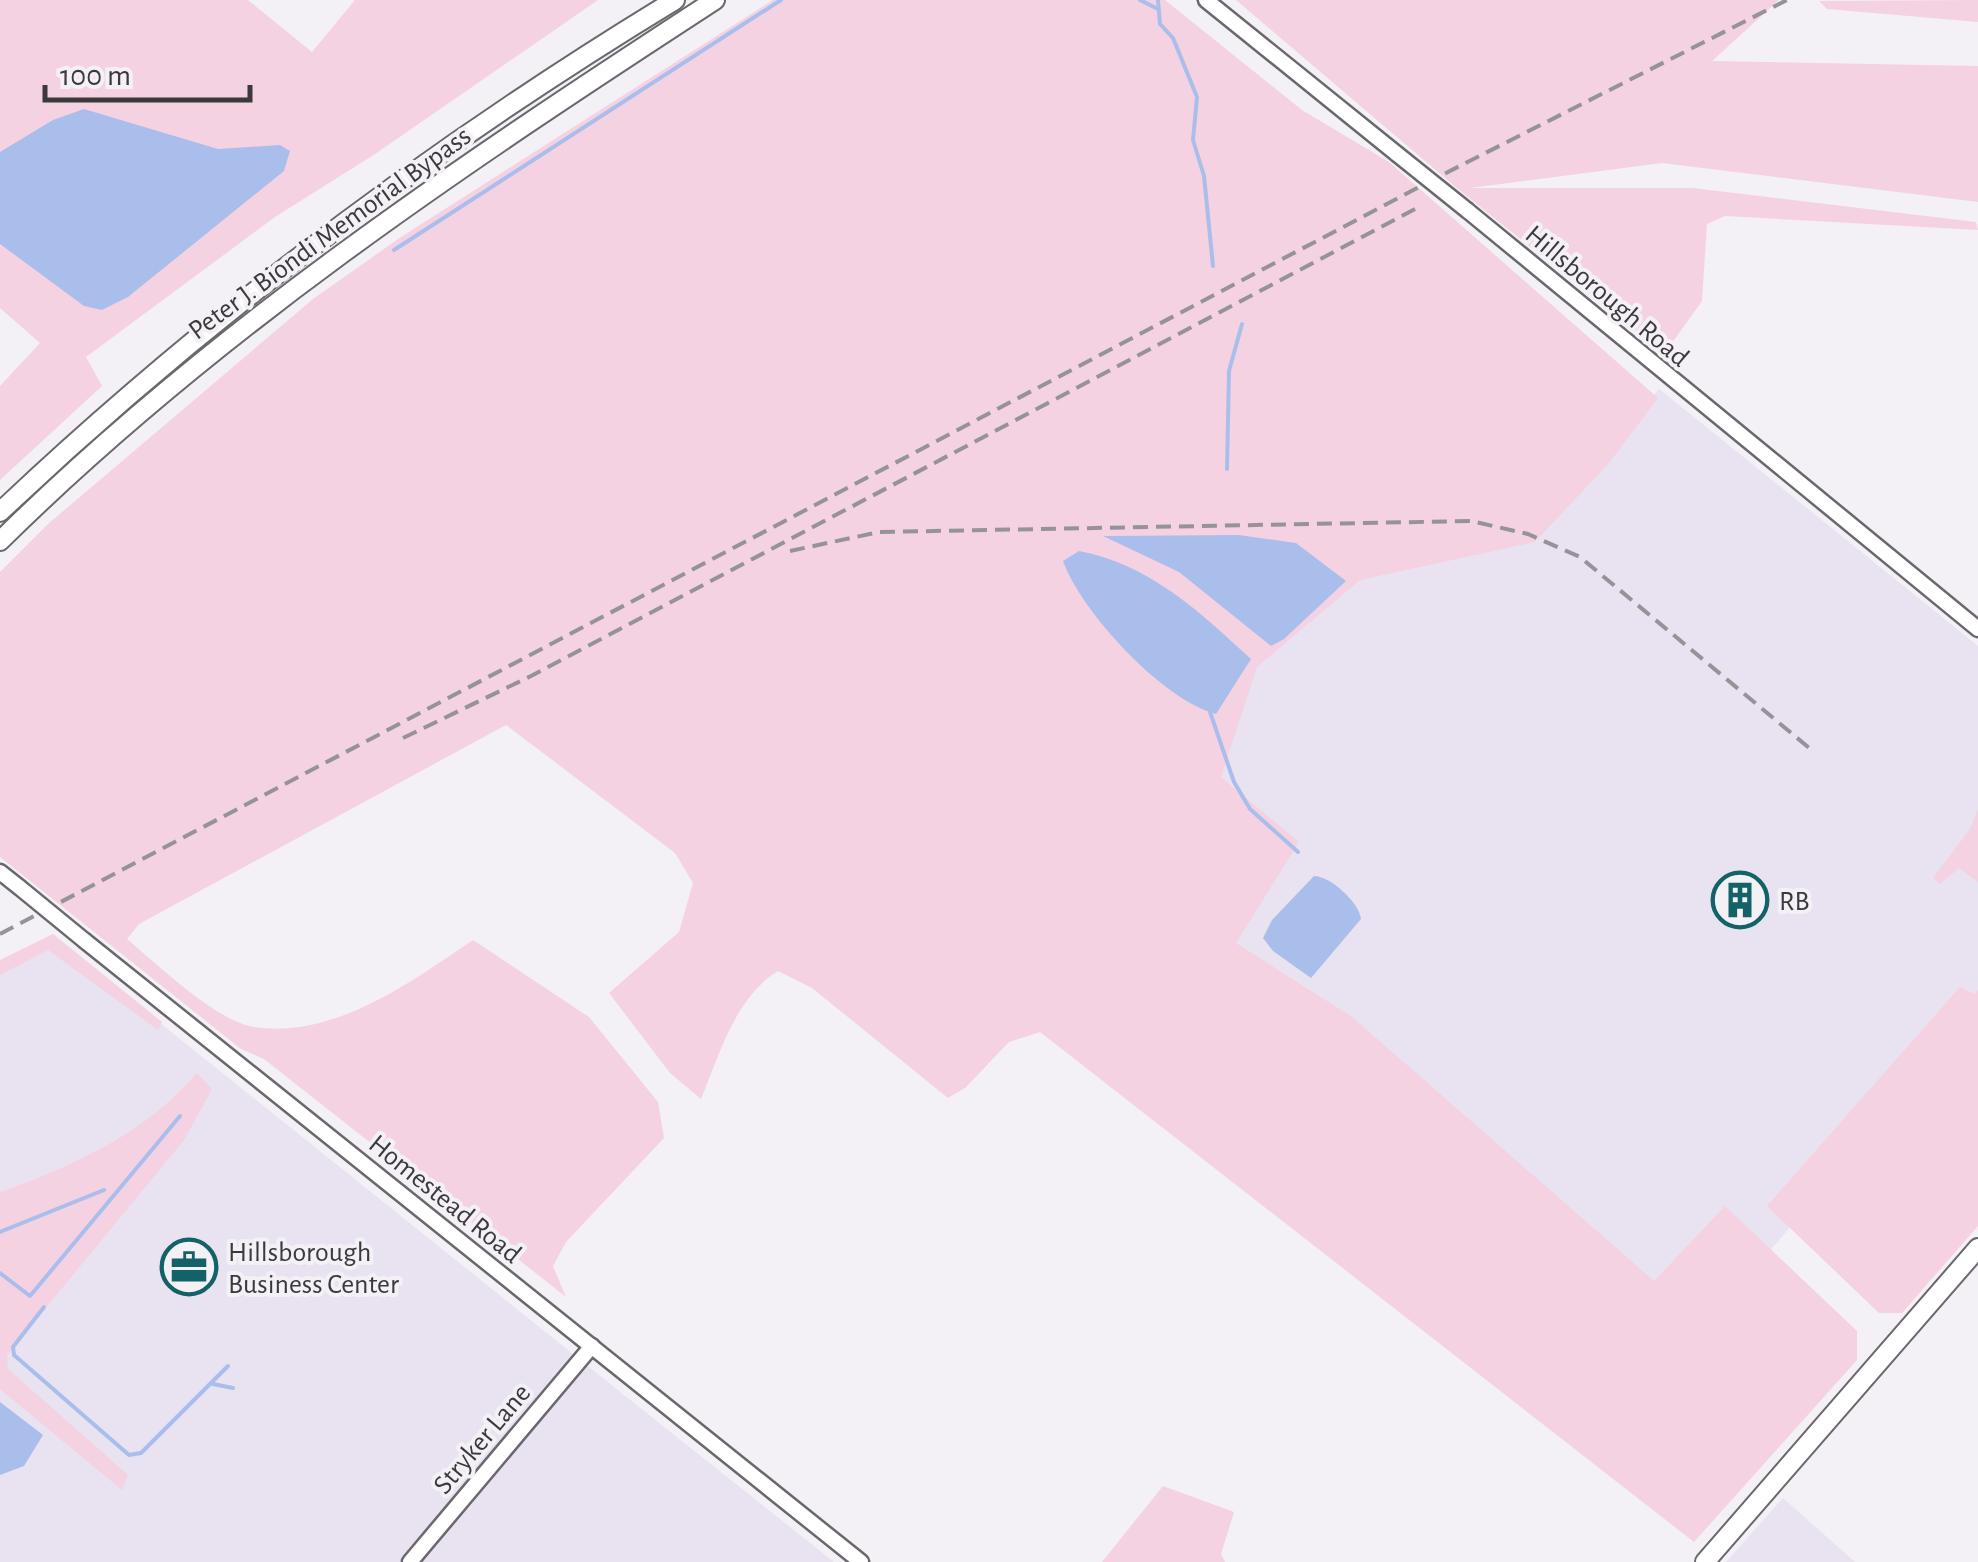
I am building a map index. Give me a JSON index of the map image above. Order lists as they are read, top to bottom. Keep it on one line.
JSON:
{"streets":{"main road":["Peter J. Biondi Memorial Bypass"],"street":["Hillsborough Road","Homestead Road","Stryker Lane"]},"crossings":[["Homestead Road","Stryker Lane"]],"places":{"building":["RB"],"office":["Hillsborough Business Center"]},"scale_bar":"100 m"}
